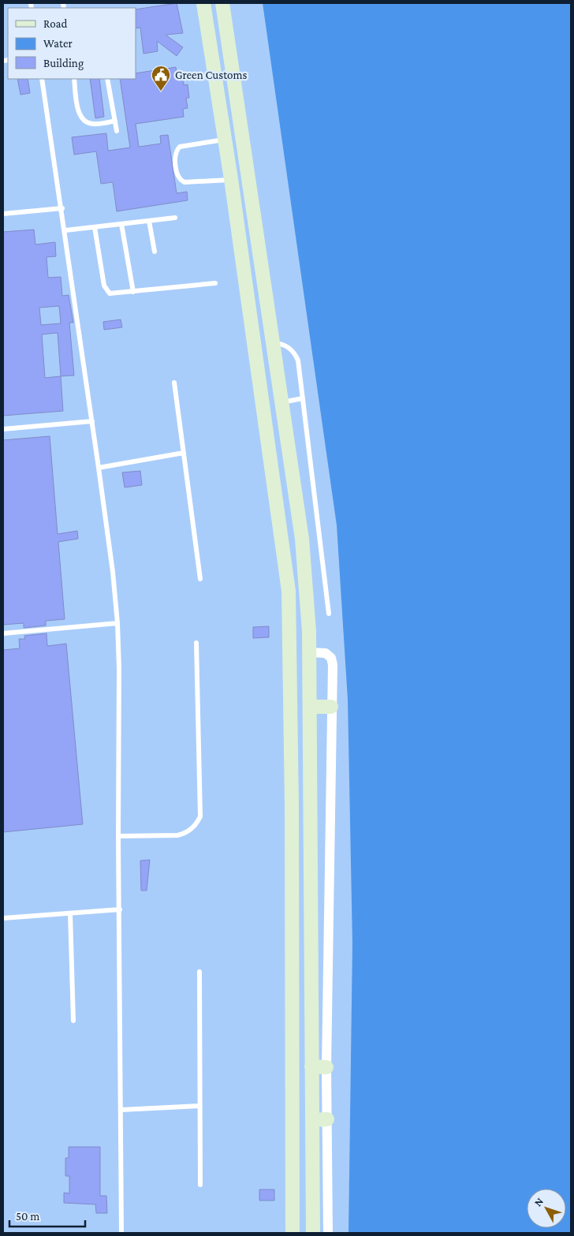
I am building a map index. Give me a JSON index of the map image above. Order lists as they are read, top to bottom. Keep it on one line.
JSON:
{"places":{"public building":["Green Customs"]},"legend":["Road","Water","Building"],"scale_bar":"50 m","north":"top left"}
